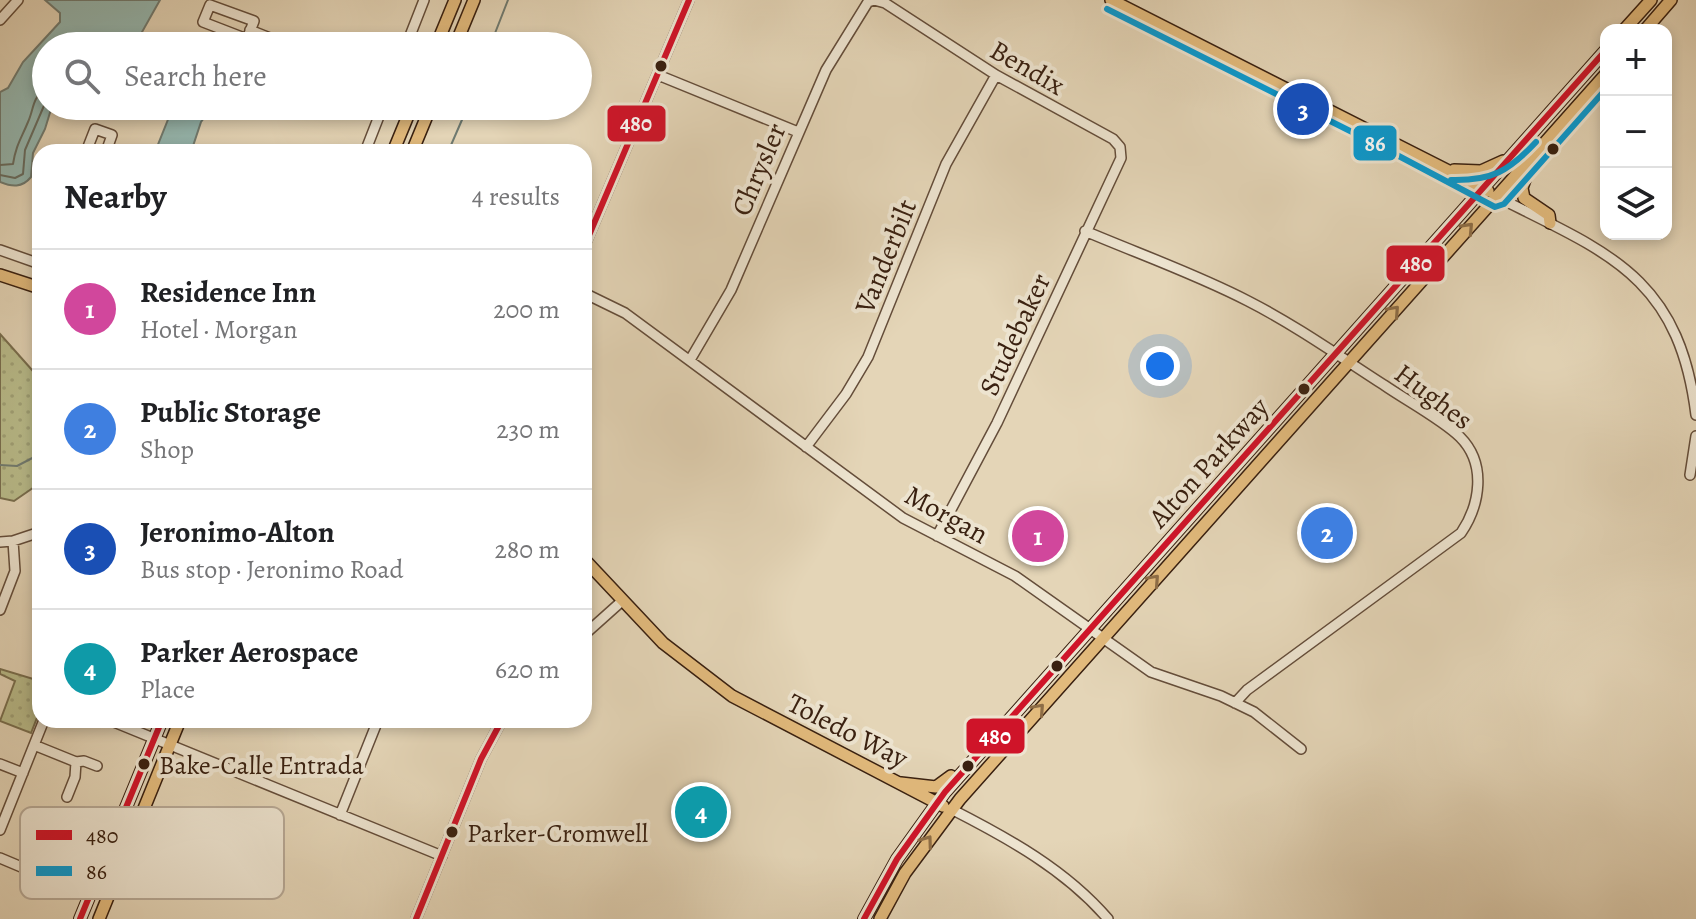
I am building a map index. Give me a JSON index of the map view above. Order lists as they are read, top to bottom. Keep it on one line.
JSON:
{"streets":{"main road":["Alton Parkway","Toledo Way"],"street":["Bendix","Chrysler","Vanderbilt","Studebaker","Hughes","Morgan"]},"crossings":[["Bendix","Chrysler"],["Bendix","Vanderbilt"],["Bendix","Studebaker"],["Chrysler","Morgan"],["Vanderbilt","Morgan"],["Studebaker","Hughes"],["Studebaker","Morgan"],["Hughes","Alton Parkway"],["Hughes","Morgan"],["Alton Parkway","Morgan"],["Alton Parkway","Toledo Way"]],"places":["Bake-Calle Entrada","Parker-Cromwell"],"lines":["transit line 480","transit line 86"],"legend":["480","86"],"page":{"map_buttons":["+","−"],"search":"Search here","pins":["3","2","1","4"],"heading":["Nearby","4 results"],"list":[{"mark":"1","name":"Residence Inn","note":"Hotel · Morgan","value":"200 m"},{"mark":"2","name":"Public Storage","note":"Shop","value":"230 m"},{"mark":"3","name":"Jeronimo-Alton","note":"Bus stop · Jeronimo Road","value":"280 m"},{"mark":"4","name":"Parker Aerospace","note":"Place","value":"620 m"}]}}
